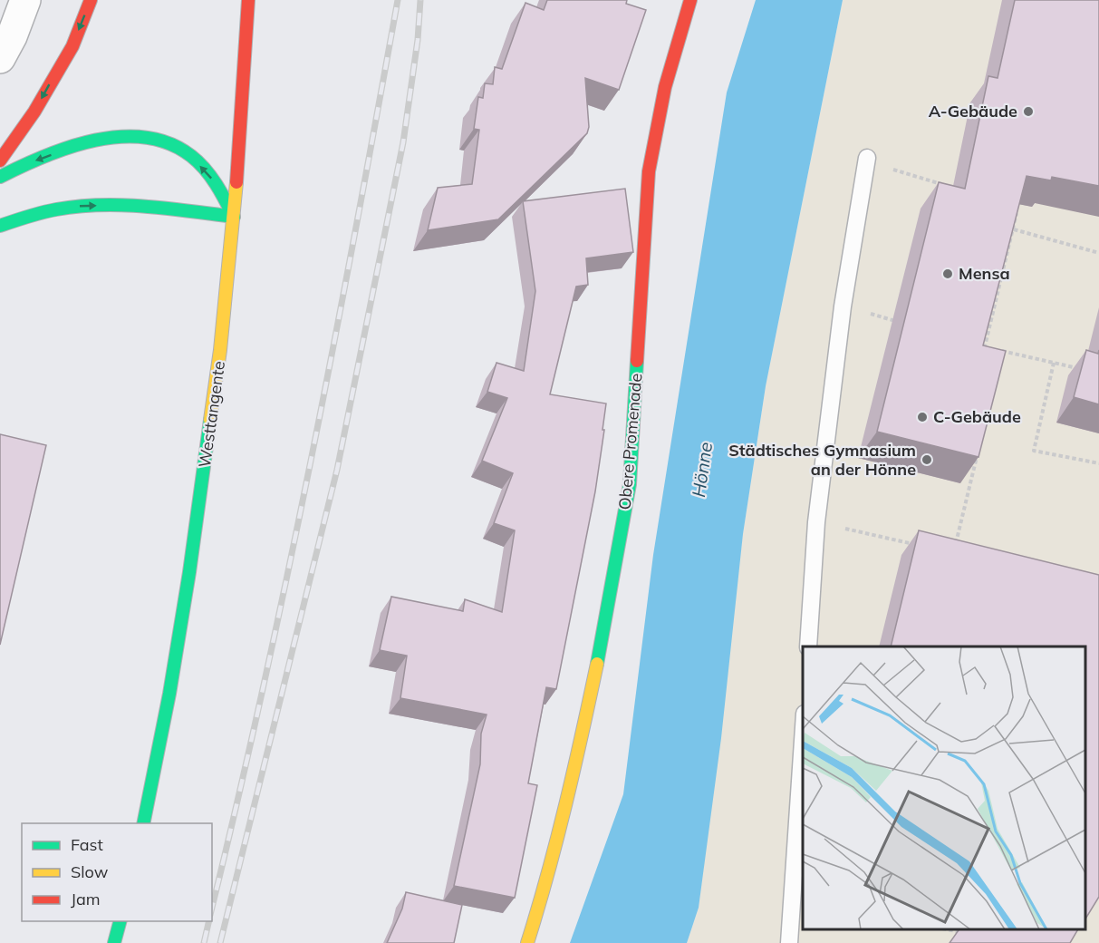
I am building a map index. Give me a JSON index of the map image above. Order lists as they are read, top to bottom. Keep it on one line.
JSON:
{"streets":{"street":["Westtangente","Obere Promenade"]},"water":["Hönne"],"places":["A-Gebäude","Mensa","C-Gebäude","Städtisches Gymnasium an der Hönne"],"legend":["Fast","Slow","Jam"]}
